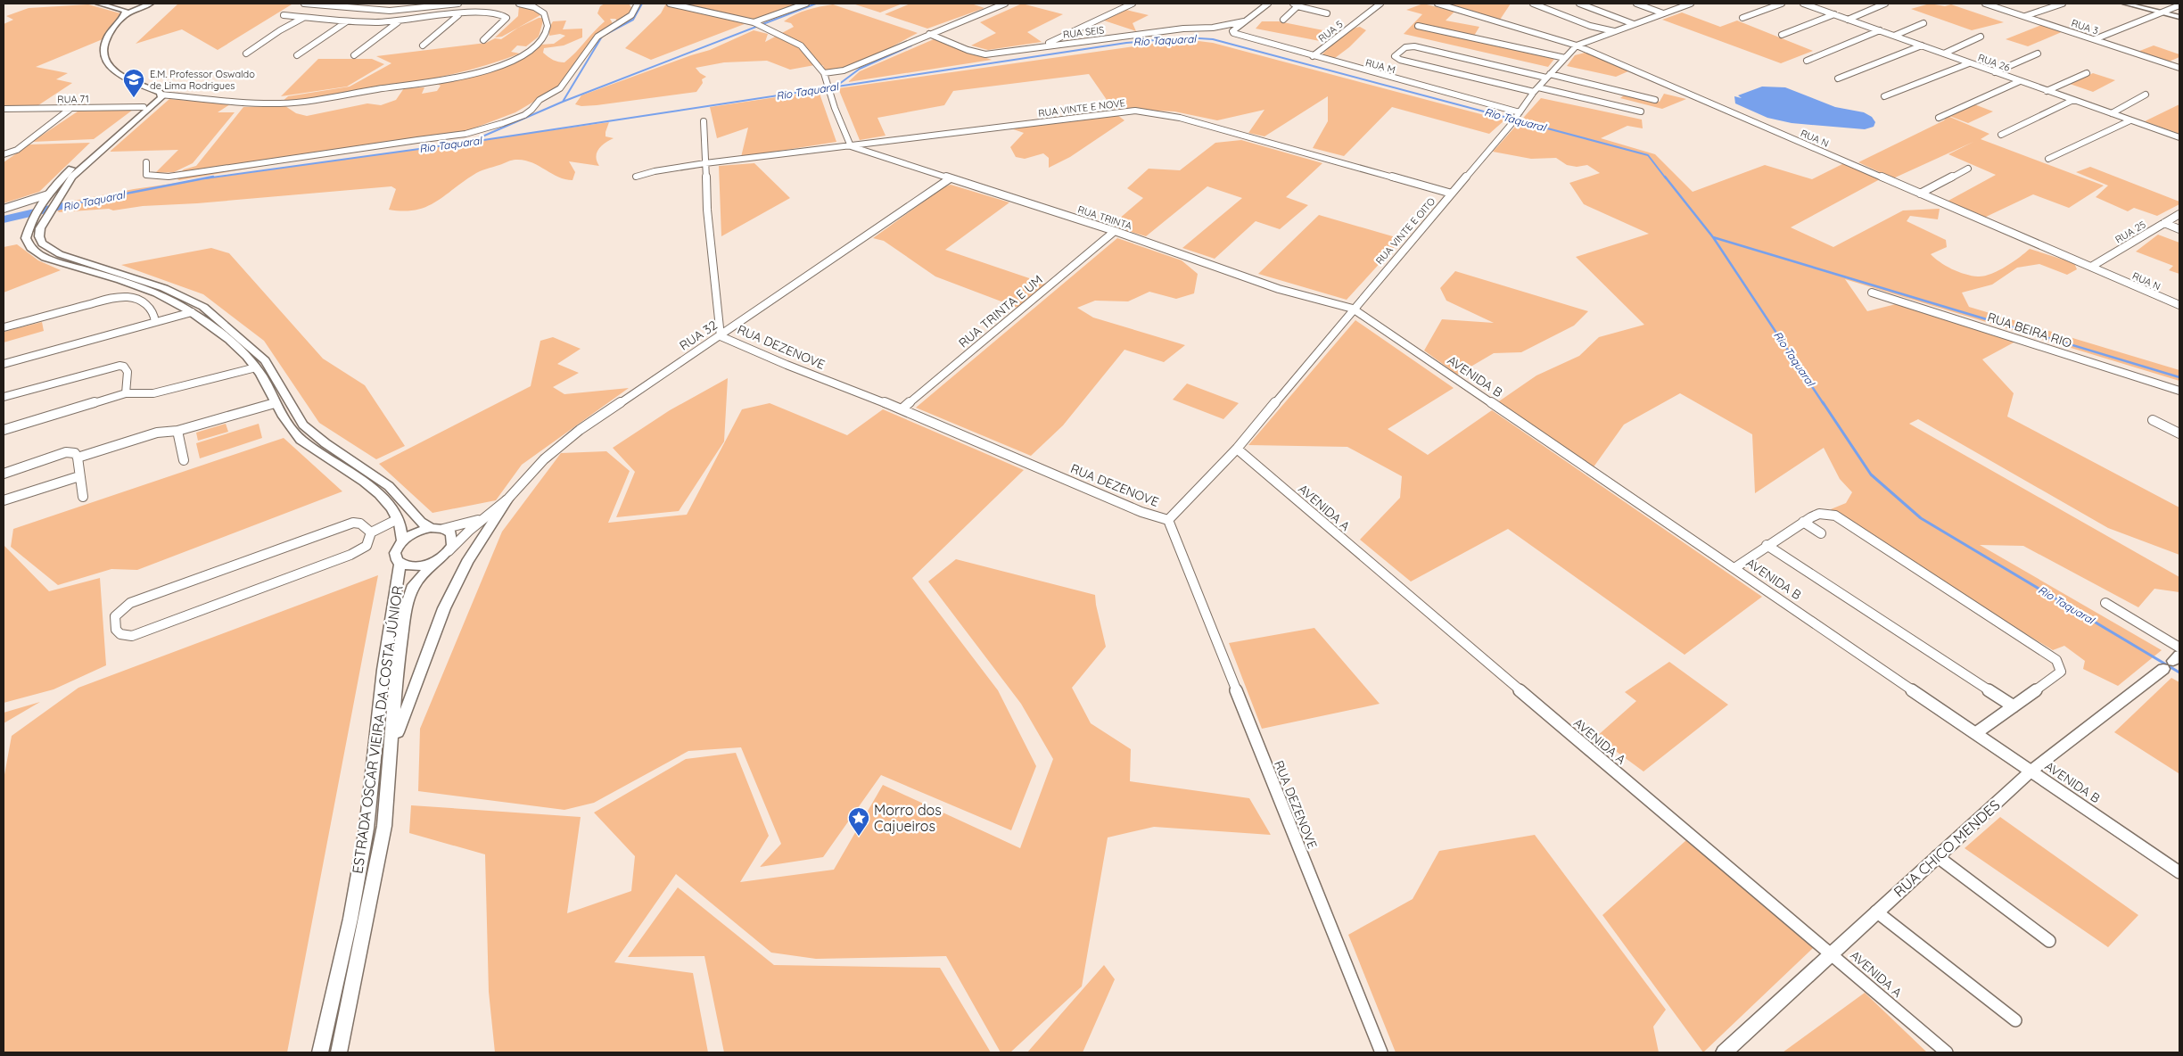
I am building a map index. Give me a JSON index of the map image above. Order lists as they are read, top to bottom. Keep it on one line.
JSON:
{"streets":{"main road":["ESTRADA OSCAR VIEIRA DA COSTA JÚNIOR","RUA CHICO MENDES"],"street":["RUA 3","RUA 5","RUA SEIS","RUA 26","RUA M","RUA 71","RUA VINTE E NOVE","RUA N","RUA TRINTA","RUA VINTE E OITO","RUA 25","RUA TRINTA E UM","RUA BEIRA RIO","RUA 32","RUA DEZENOVE","AVENIDA B","AVENIDA A"]},"crossings":[["RUA 5","RUA M"],["RUA SEIS","RUA M"],["RUA M","RUA VINTE E OITO"],["RUA 71","ESTRADA OSCAR VIEIRA DA COSTA JÚNIOR"],["RUA VINTE E NOVE","RUA TRINTA"],["RUA VINTE E NOVE","RUA VINTE E OITO"],["RUA VINTE E NOVE","RUA DEZENOVE"],["RUA N","RUA VINTE E OITO"],["RUA N","RUA 25"],["RUA TRINTA","RUA VINTE E OITO"],["RUA TRINTA","RUA TRINTA E UM"],["RUA TRINTA","RUA 32"],["RUA TRINTA","AVENIDA B"],["RUA VINTE E OITO","RUA DEZENOVE"],["RUA VINTE E OITO","AVENIDA B"],["RUA VINTE E OITO","AVENIDA A"],["RUA TRINTA E UM","RUA DEZENOVE"],["RUA 32","RUA DEZENOVE"],["RUA 32","ESTRADA OSCAR VIEIRA DA COSTA JÚNIOR"],["AVENIDA B","RUA CHICO MENDES"],["AVENIDA A","RUA CHICO MENDES"]],"water":["Rio Taquaral"],"places":{"school or university":["E.M. Professor Oswaldo de Lima Rodrigues"],"place":["Morro dos Cajueiros"]}}
